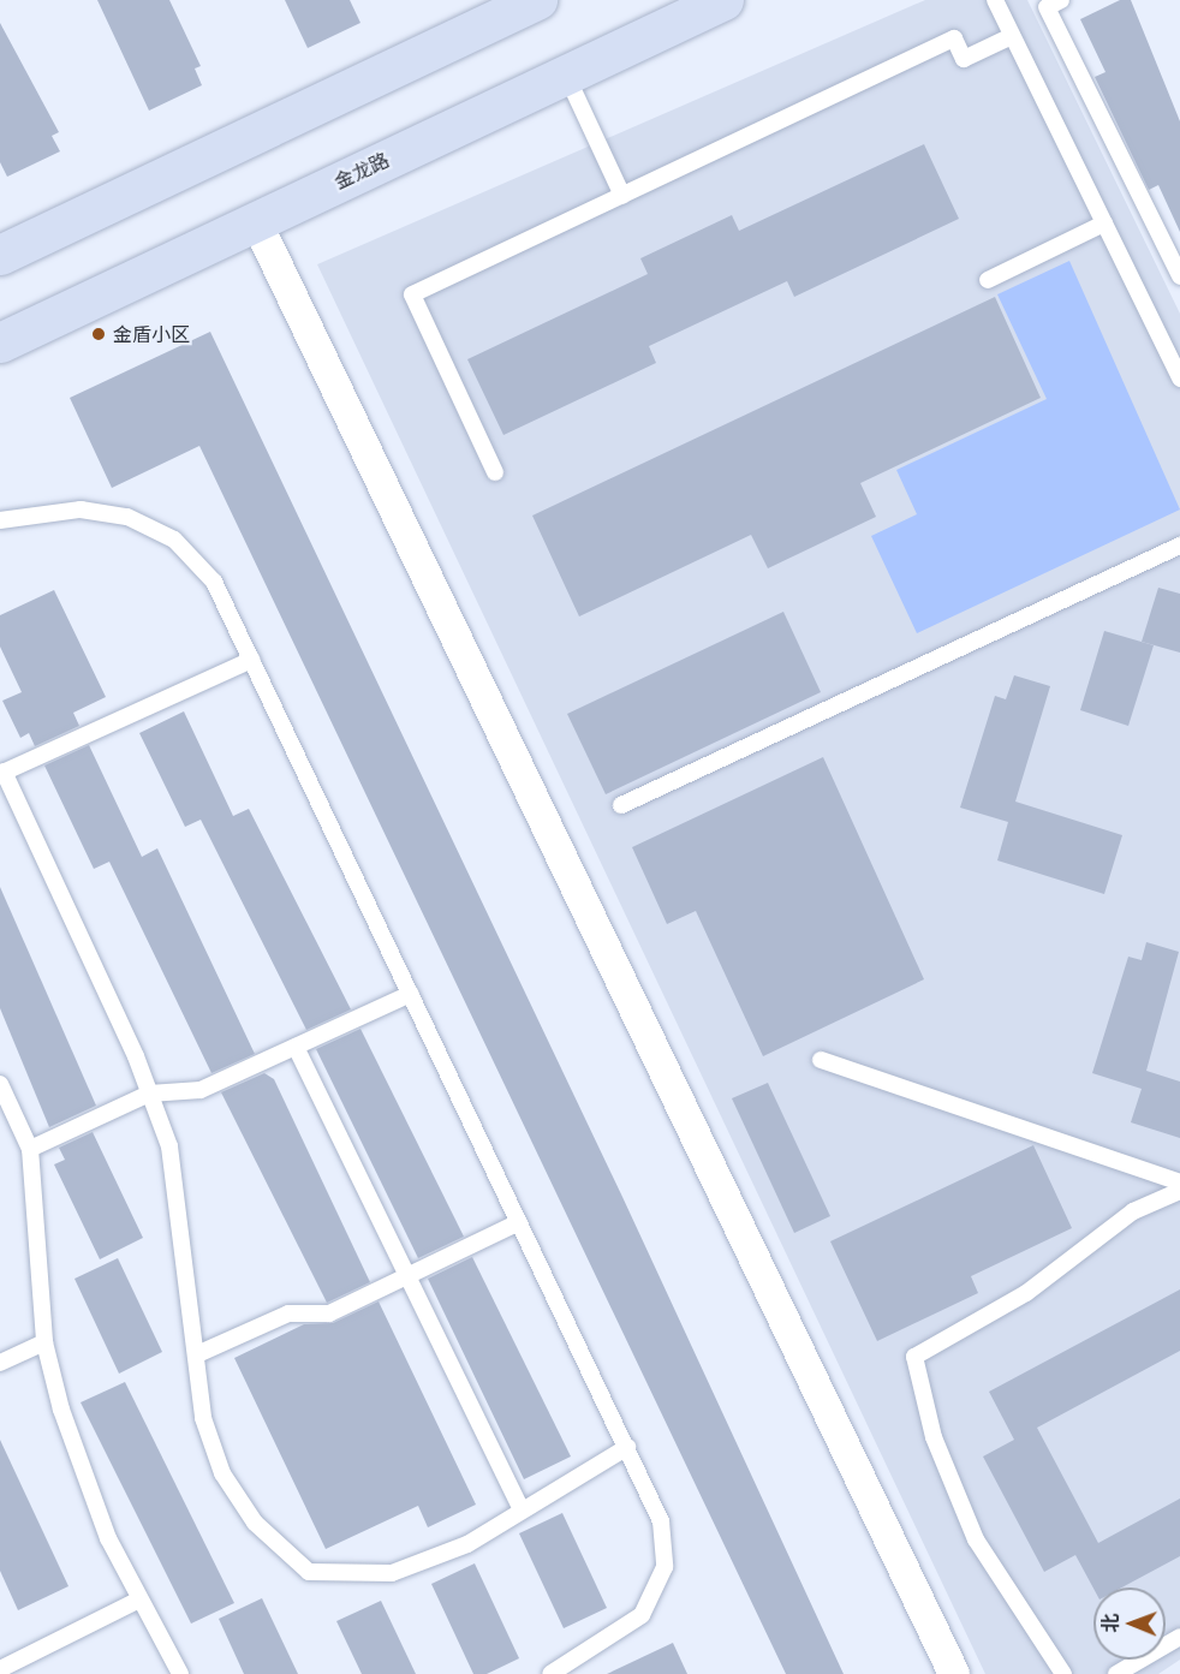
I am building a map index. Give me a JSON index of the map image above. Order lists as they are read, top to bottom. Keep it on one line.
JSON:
{"streets":{"main road":["金龙路"]},"places":["金盾小区"],"north":"left"}
